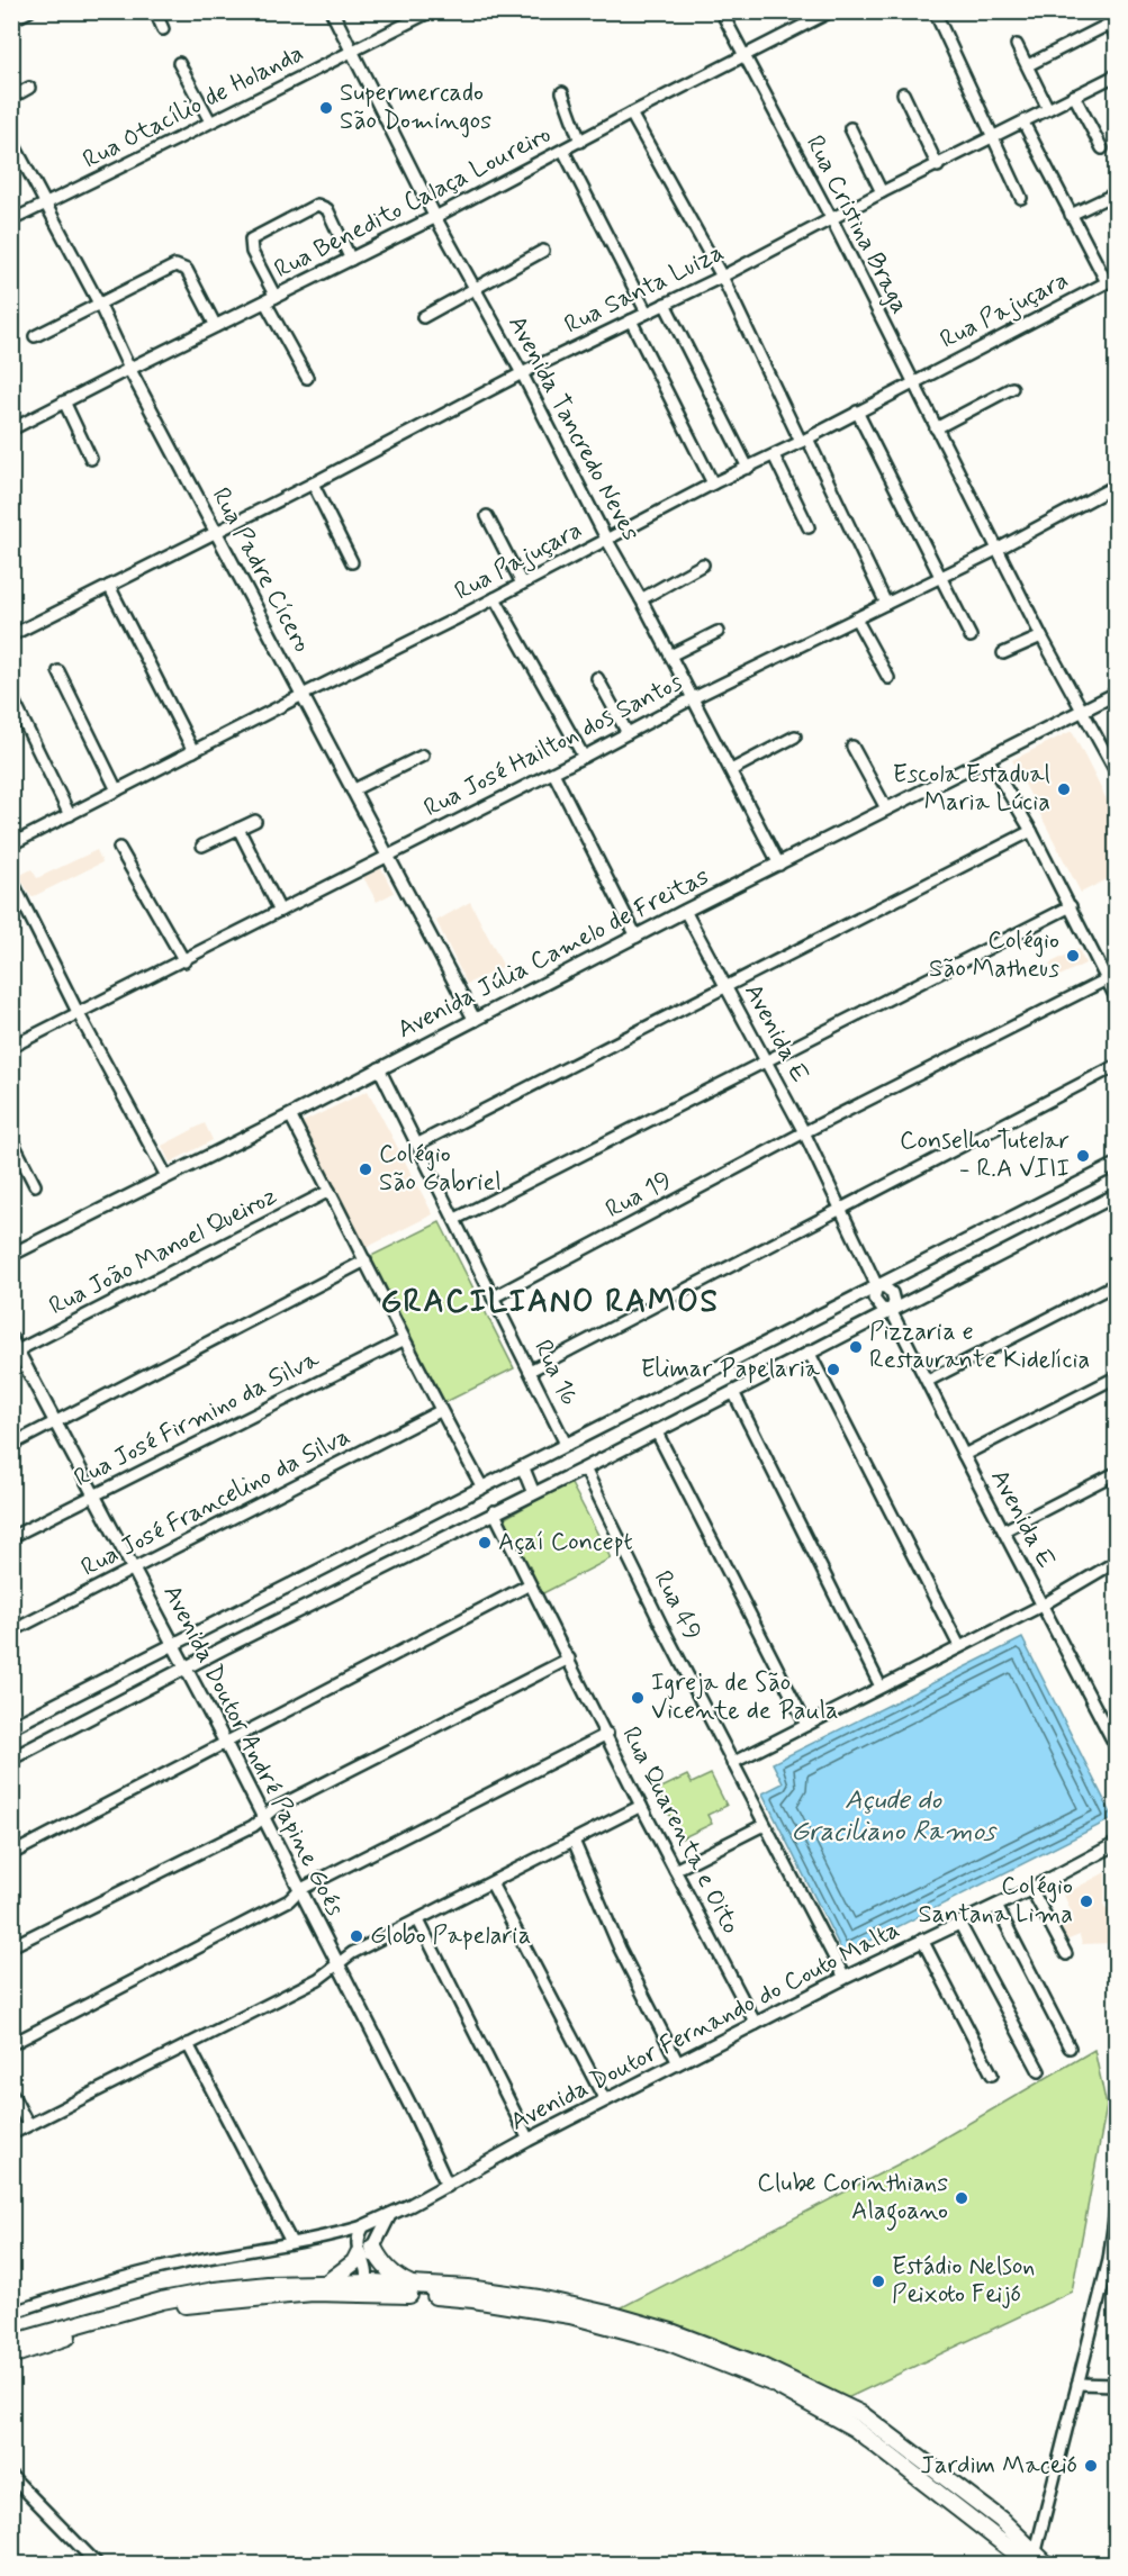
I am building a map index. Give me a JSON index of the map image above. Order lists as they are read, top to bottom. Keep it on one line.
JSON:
{"streets":{"street":["Rua Otacílio de Holanda","Rua Benedito Calaça Loureiro","Rua Cristina Braga","Rua Santa Luiza","Rua Pajuçara","Avenida Tancredo Neves","Rua Padre Cícero","Rua José Hailton dos Santos","Avenida Júlia Camelo de Freitas","Avenida E","Rua 19","Rua João Manoel Queiroz","Rua 16","Rua José Firmino da Silva","Rua José Francelino da Silva","Rua 49","Avenida Doutor André Papine Goés","Rua Quarenta e Oito","Avenida Doutor Fernando do Couto Malta"]},"crossings":[["Rua Otacílio de Holanda","Avenida Tancredo Neves"],["Rua Otacílio de Holanda","Rua Padre Cícero"],["Rua Benedito Calaça Loureiro","Rua Cristina Braga"],["Rua Benedito Calaça Loureiro","Avenida Tancredo Neves"],["Rua Benedito Calaça Loureiro","Rua Padre Cícero"],["Rua Cristina Braga","Rua Santa Luiza"],["Rua Cristina Braga","Rua Pajuçara"],["Rua Cristina Braga","Rua José Hailton dos Santos"],["Rua Cristina Braga","Avenida Júlia Camelo de Freitas"],["Rua Santa Luiza","Avenida Tancredo Neves"],["Rua Santa Luiza","Rua Padre Cícero"],["Rua Pajuçara","Avenida Tancredo Neves"],["Rua Pajuçara","Rua Padre Cícero"],["Avenida Tancredo Neves","Rua José Hailton dos Santos"],["Avenida Tancredo Neves","Avenida Júlia Camelo de Freitas"],["Rua Padre Cícero","Rua José Hailton dos Santos"],["Rua Padre Cícero","Avenida Júlia Camelo de Freitas"],["Avenida Júlia Camelo de Freitas","Avenida E"],["Avenida Júlia Camelo de Freitas","Rua 16"],["Avenida E","Rua 19"],["Rua 19","Rua 16"],["Rua João Manoel Queiroz","Avenida Doutor André Papine Goés"],["Rua José Firmino da Silva","Avenida Doutor André Papine Goés"],["Rua José Francelino da Silva","Avenida Doutor André Papine Goés"],["Rua 49","Avenida Doutor Fernando do Couto Malta"],["Avenida Doutor André Papine Goés","Avenida Doutor Fernando do Couto Malta"],["Rua Quarenta e Oito","Avenida Doutor Fernando do Couto Malta"]],"districts":["GRACILIANO RAMOS"],"water":["Açude do Graciliano Ramos"],"places":["Supermercado São Domingos","Escola Estadual Maria Lúcia","Colégio São Matheus","Conselho Tutelar - R.A VIII","Colégio São Gabriel","Pizzaria e Restaurante Kidelícia","Elimar Papelaria","Açaí Concept","Igreja de São Vicente de Paula","Colégio Santana Lima","Globo Papelaria","Clube Corinthians Alagoano","Estádio Nelson Peixoto Feijó","Jardim Maceió"]}
